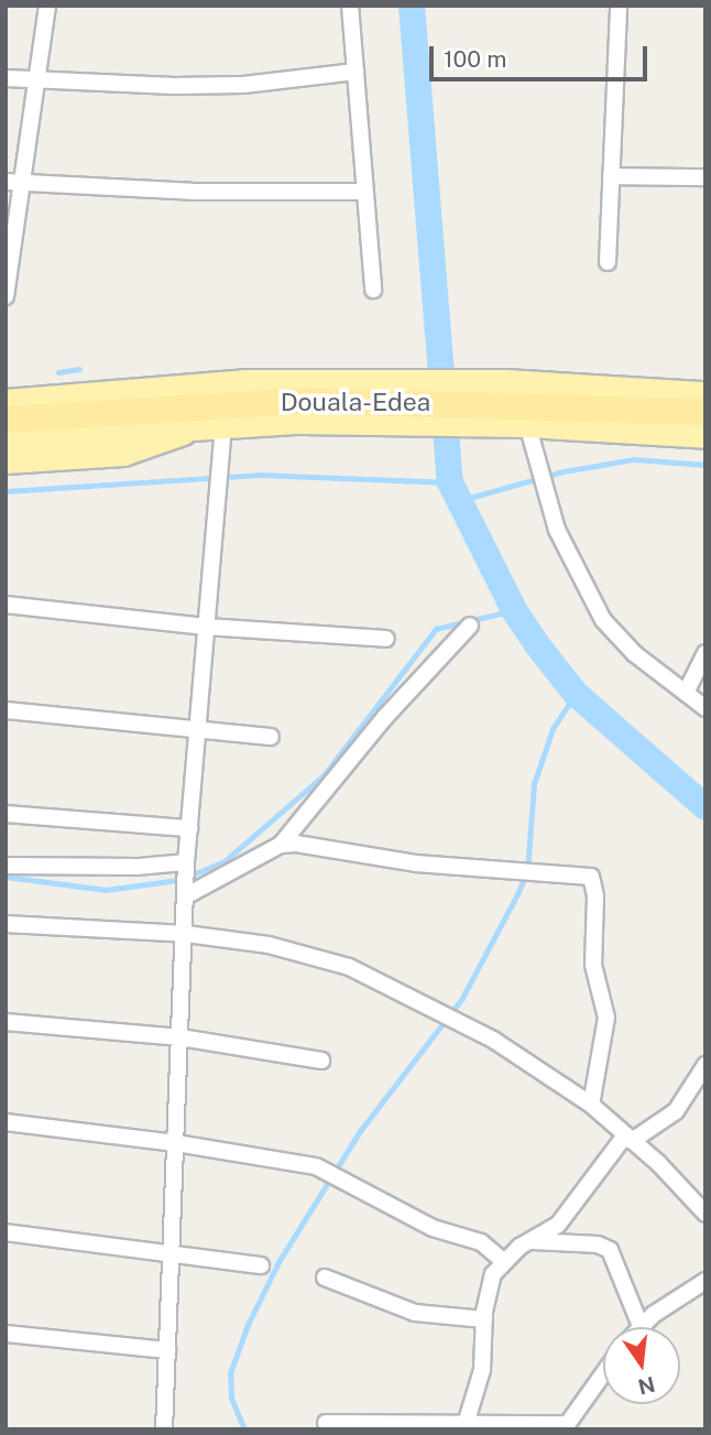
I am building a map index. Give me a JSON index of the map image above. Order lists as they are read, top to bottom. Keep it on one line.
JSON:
{"streets":{"highway":["Douala-Edea"]},"scale_bar":"100 m","north":"bottom"}
